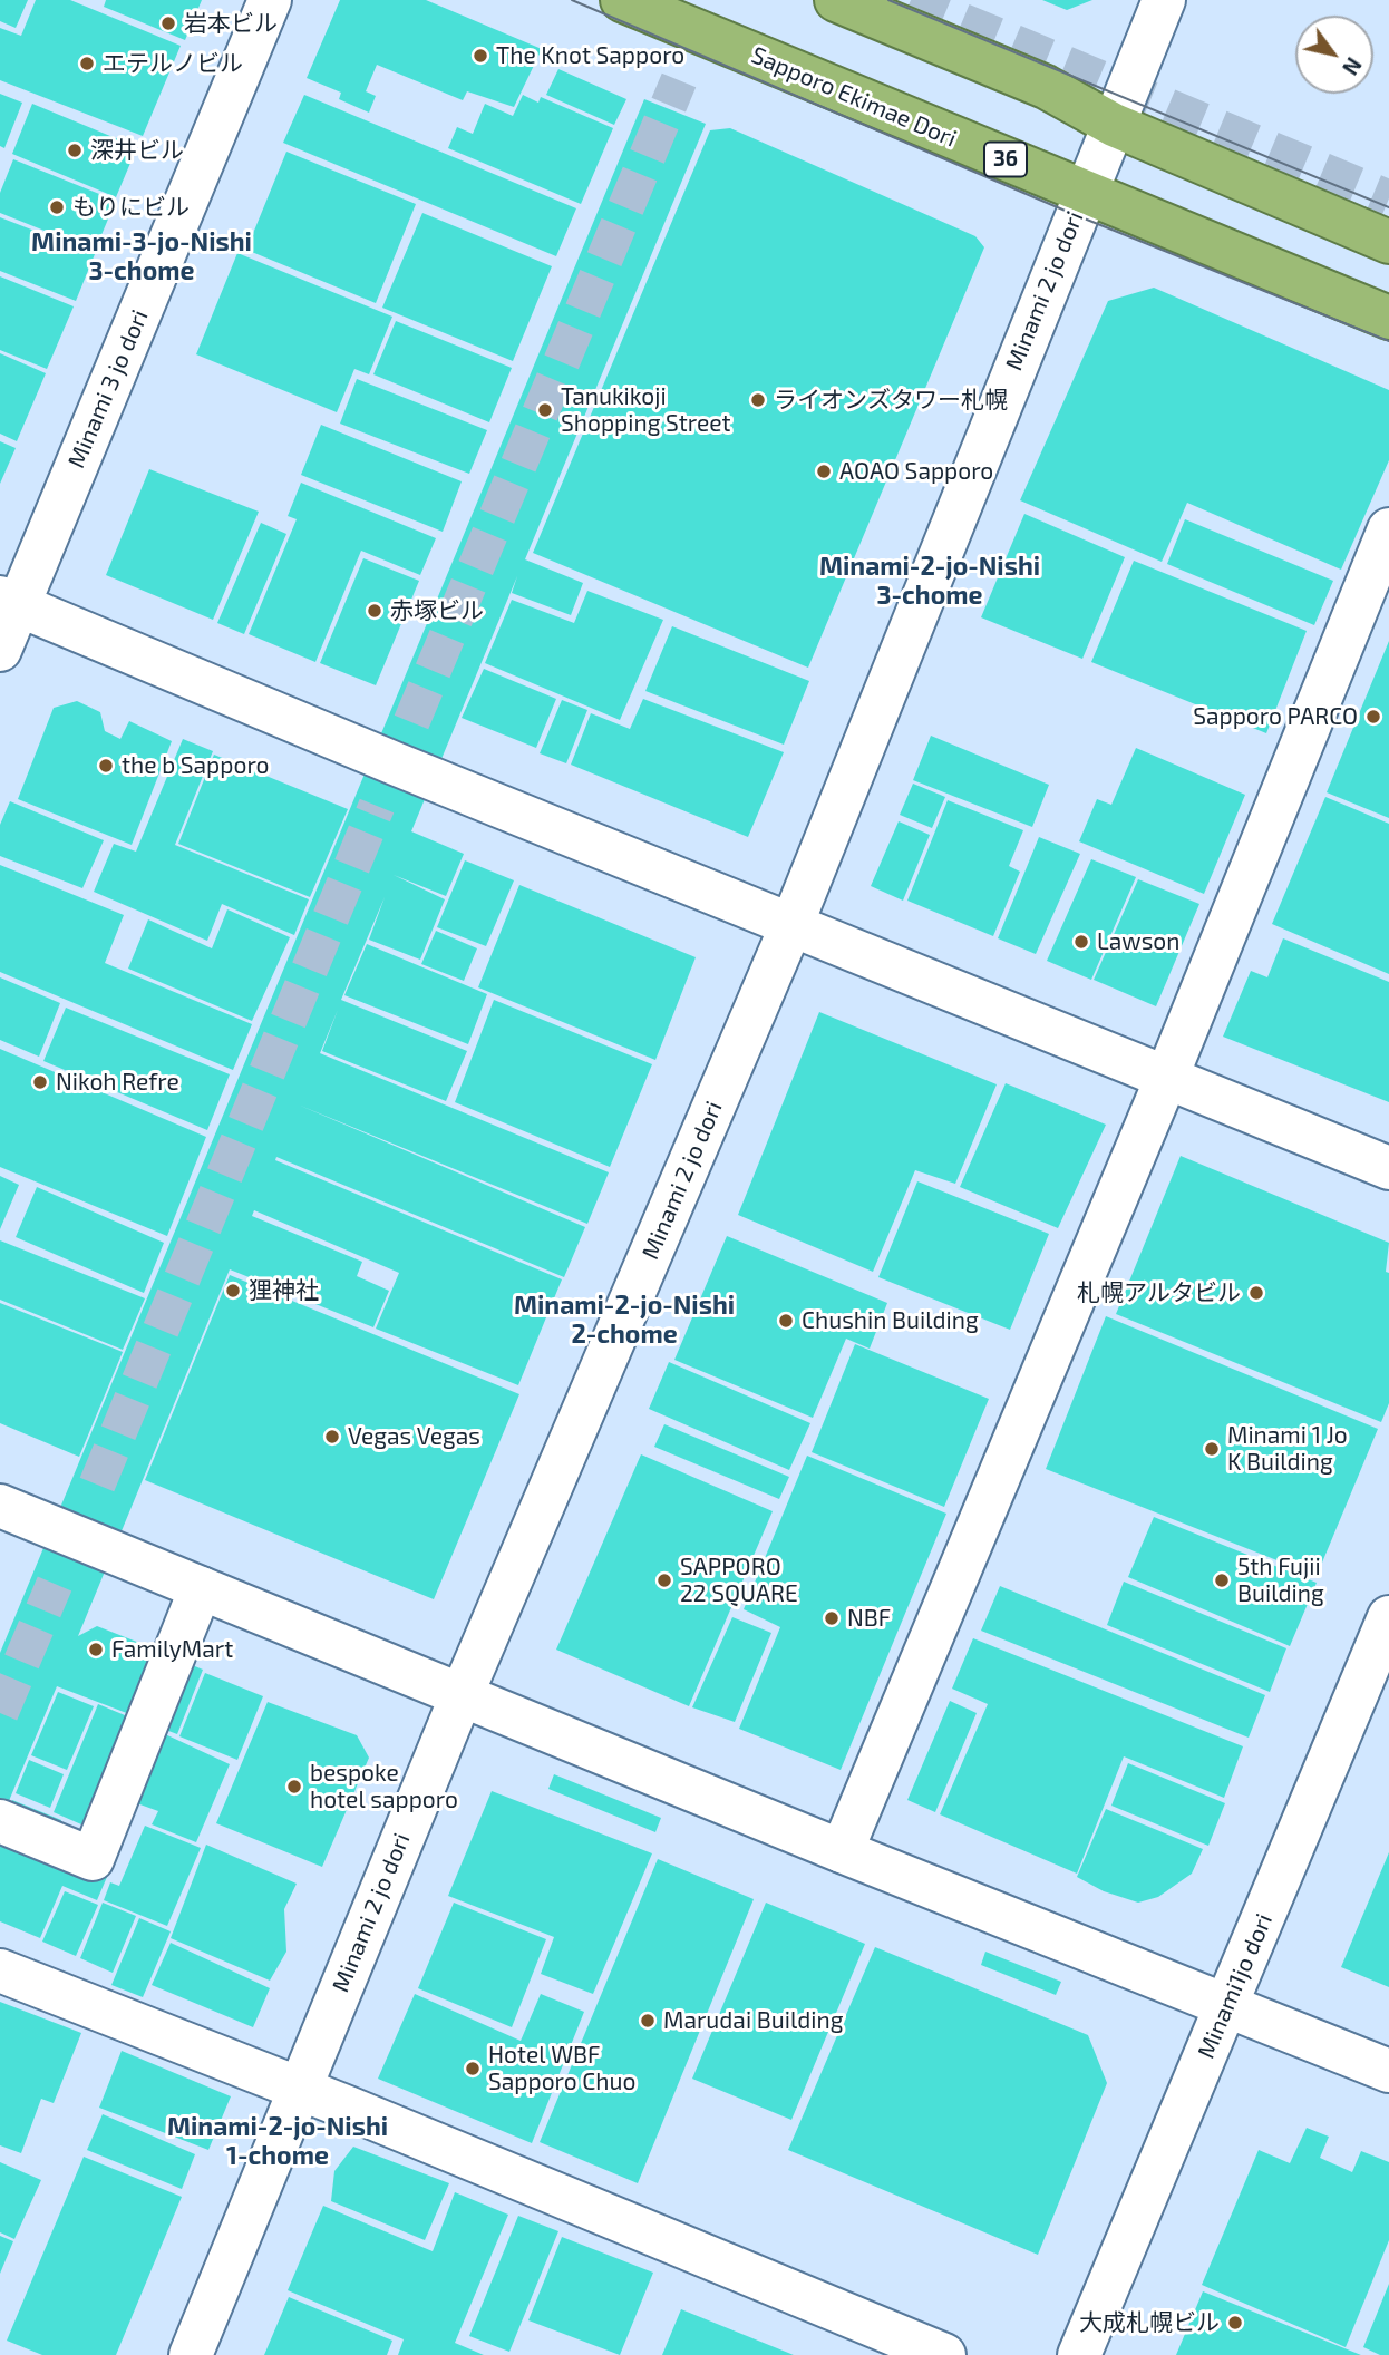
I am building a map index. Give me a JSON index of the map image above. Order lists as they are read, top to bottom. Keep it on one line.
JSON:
{"streets":{"highway":["Sapporo Ekimae Dori","36"],"street":["Minami 2 jo dori","Minami 3 jo dori","Minami1jo dori"]},"crossings":[["Sapporo Ekimae Dori","Minami 2 jo dori"]],"districts":["Minami-3-jo-Nishi 3-chome","Minami-2-jo-Nishi 3-chome","Minami-2-jo-Nishi 2-chome","Minami-2-jo-Nishi 1-chome"],"places":["岩本ビル","The Knot Sapporo","エテルノビル","深井ビル","もりにビル","ライオンズタワー札幌","Tanukikoji Shopping Street","AOAO Sapporo","赤塚ビル","Sapporo PARCO","the b Sapporo","Lawson","Nikoh Refre","狸神社","札幌アルタビル","Chushin Building","Vegas Vegas","Minami 1 Jo K Building","SAPPORO 22 SQUARE","5th Fujii Building","NBF","FamilyMart","bespoke hotel sapporo","Marudai Building","Hotel WBF Sapporo Chuo","大成札幌ビル"],"north":"bottom right"}
